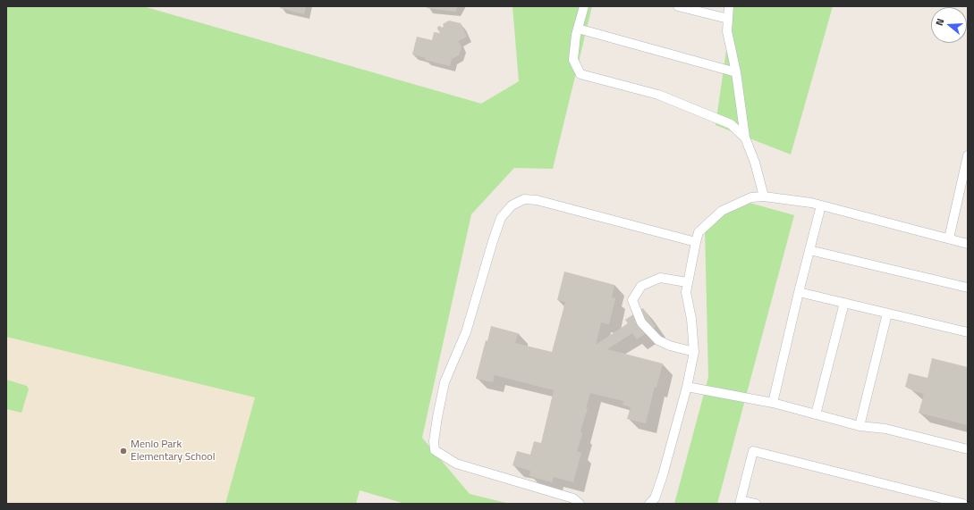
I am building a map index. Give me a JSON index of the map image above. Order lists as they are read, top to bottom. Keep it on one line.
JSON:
{"places":["Menlo Park Elementary School"],"north":"left"}
